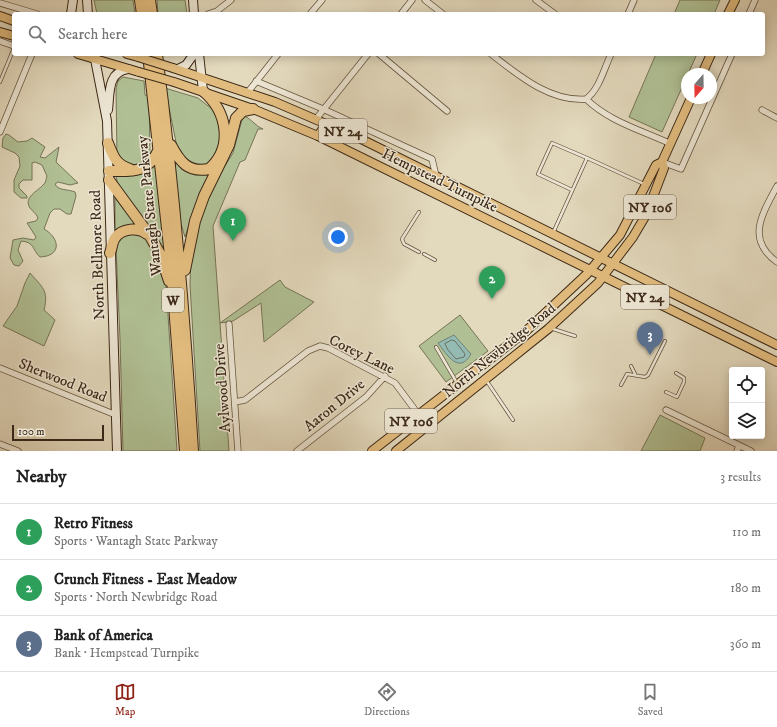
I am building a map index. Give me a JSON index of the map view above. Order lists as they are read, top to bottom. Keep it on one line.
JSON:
{"streets":{"highway":["Wantagh State Parkway","W"],"main road":["NY 24","Hempstead Turnpike","NY 106","North Newbridge Road"],"street":["North Bellmore Road","Corey Lane","Sherwood Road","Aylwood Drive","Aaron Drive"]},"crossings":[["Hempstead Turnpike","Wantagh State Parkway"],["Hempstead Turnpike","NY 106"],["Hempstead Turnpike","North Bellmore Road"],["Hempstead Turnpike","North Newbridge Road"],["NY 106","North Newbridge Road"],["North Bellmore Road","Sherwood Road"],["North Newbridge Road","Corey Lane"],["Corey Lane","Aylwood Drive"],["Corey Lane","Aaron Drive"]],"scale_bar":"100 m","north":"bottom","page":{"search":"Search here","pins":["1","2","3"],"scale":"100 m","heading":["Nearby","3 results"],"list":[{"mark":"1","name":"Retro Fitness","note":"Sports · Wantagh State Parkway","value":"110 m"},{"mark":"2","name":"Crunch Fitness - East Meadow","note":"Sports · North Newbridge Road","value":"180 m"},{"mark":"3","name":"Bank of America","note":"Bank · Hempstead Turnpike","value":"360 m"}],"nav":["Map","Directions","Saved"]}}
